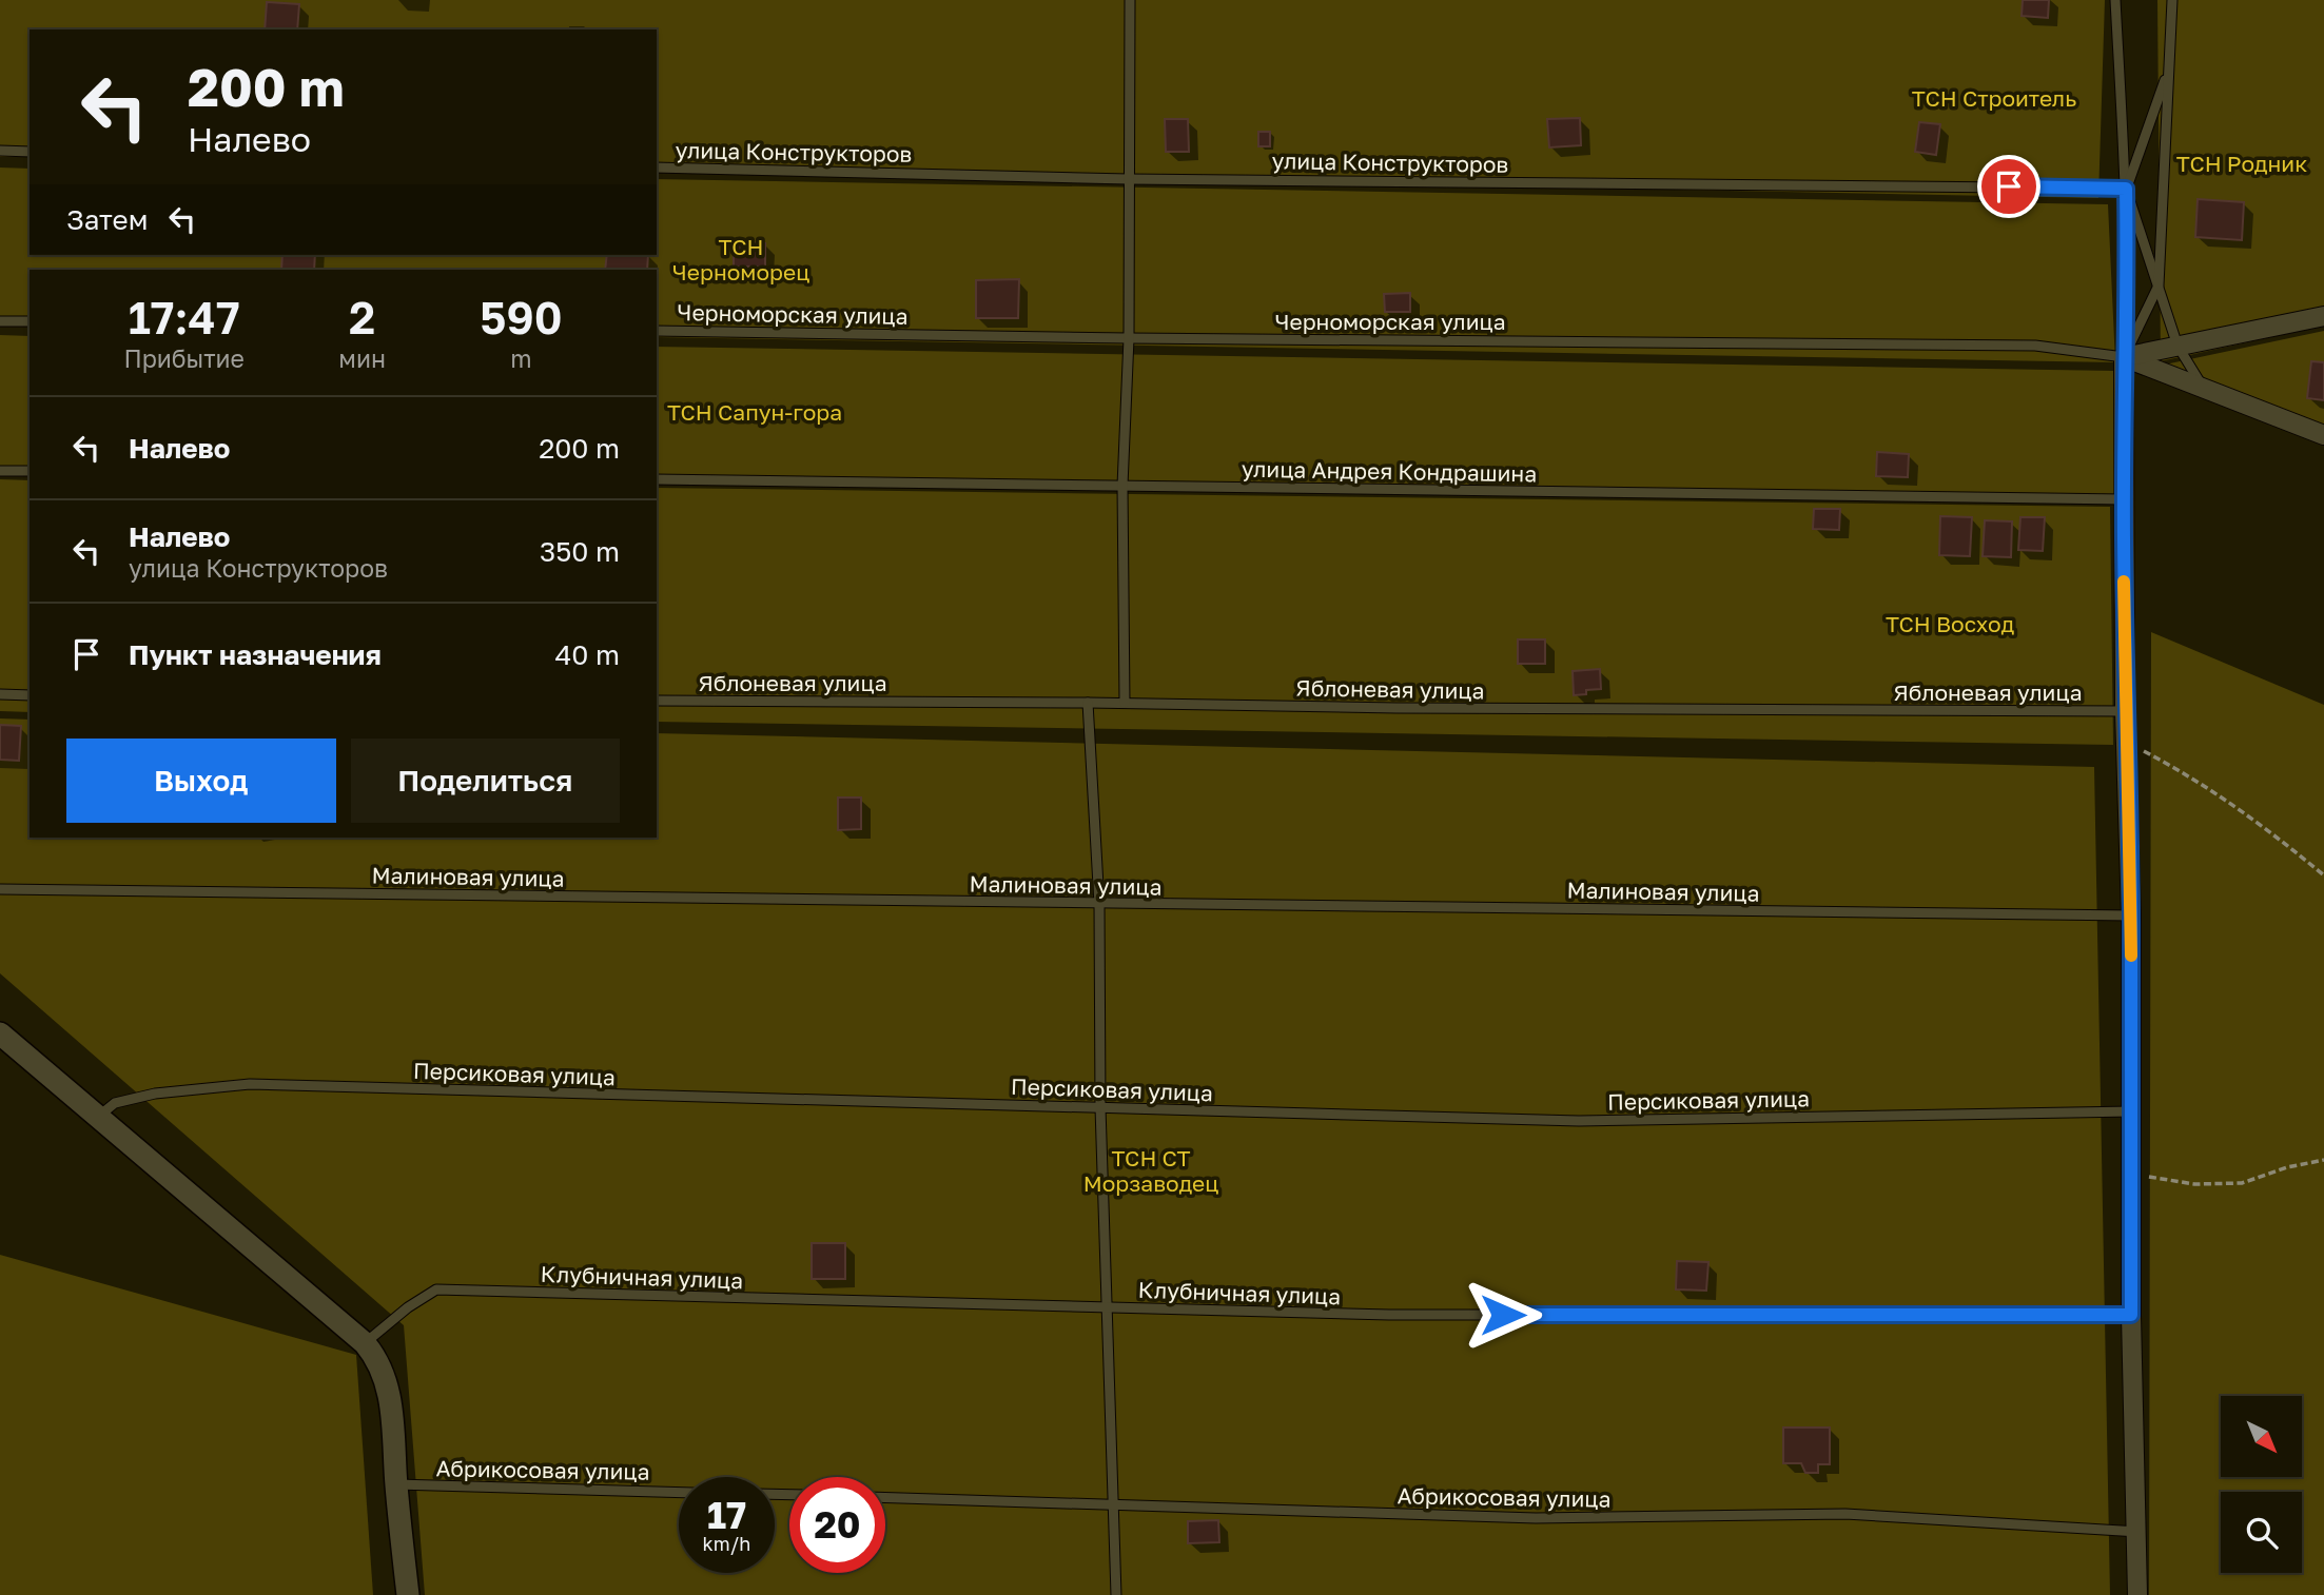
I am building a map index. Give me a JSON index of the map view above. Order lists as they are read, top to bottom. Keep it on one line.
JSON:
{"streets":{"lane":["улица Конструкторов","Черноморская улица","улица Андрея Кондрашина","Яблоневая улица","Малиновая улица","Персиковая улица","Клубничная улица","Абрикосовая улица"]},"parks":["ТСН Строитель","ТСН Родник","ТСН Черноморец","ТСН Сапун-гора","ТСН Восход","ТСН СТ Морзаводец"],"north":"bottom right","page":{"turn":["200 m","Налево"],"then":"Затем","eta":["17:47","Прибытие","2","мин","590","m"],"list":[{"name":"Налево","value":"200 m"},{"name":"Налево","note":"улица Конструкторов","value":"350 m"},{"name":"Пункт назначения","value":"40 m"}],"buttons":["Выход","Поделиться"],"speed":"17 km/h","limit":"20"}}
